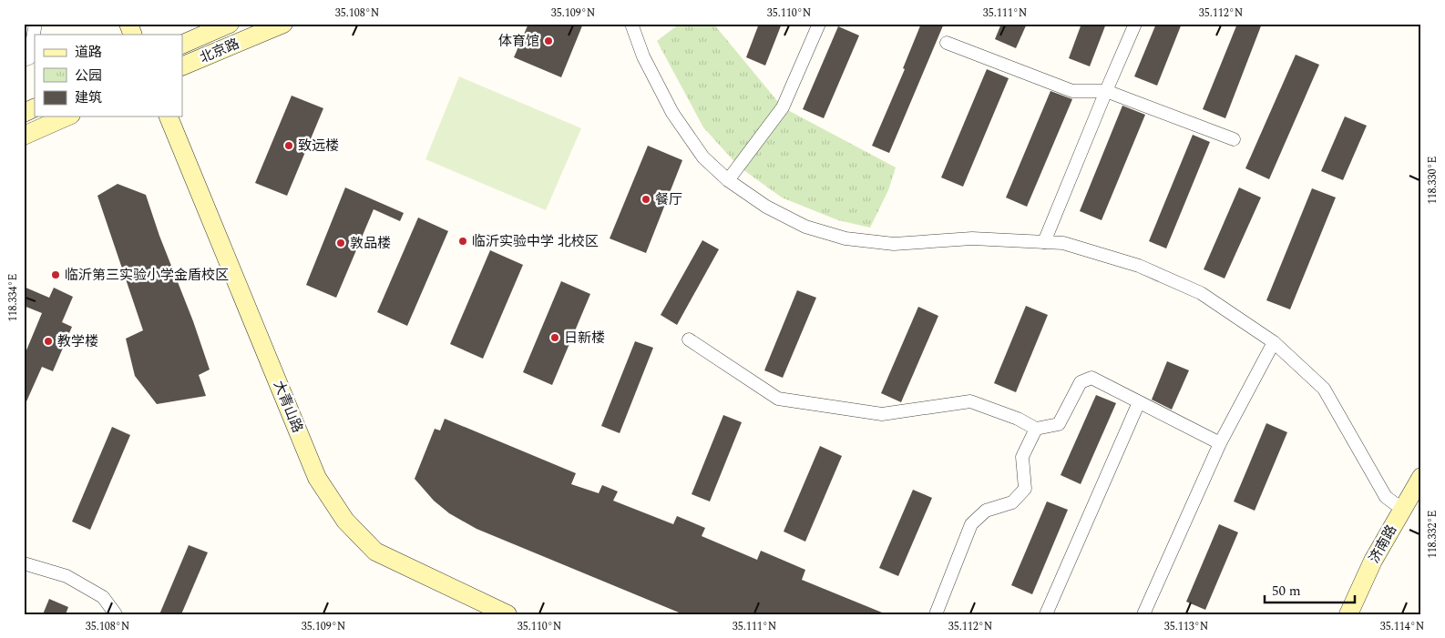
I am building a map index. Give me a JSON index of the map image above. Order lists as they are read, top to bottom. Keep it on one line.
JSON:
{"streets":{"street":["北京路","大青山路","济南路"]},"places":["体育馆","致远楼","餐厅","临沂实验中学 北校区","敦品楼","临沂第三实验小学金盾校区","日新楼","教学楼"],"legend":["道路","公园","建筑"],"scale_bar":"50 m","coordinates":["35.108°N","35.109°N","35.110°N","35.111°N","35.112°N","118.330°E","118.334°E","118.332°E","35.113°N","35.114°N"]}
